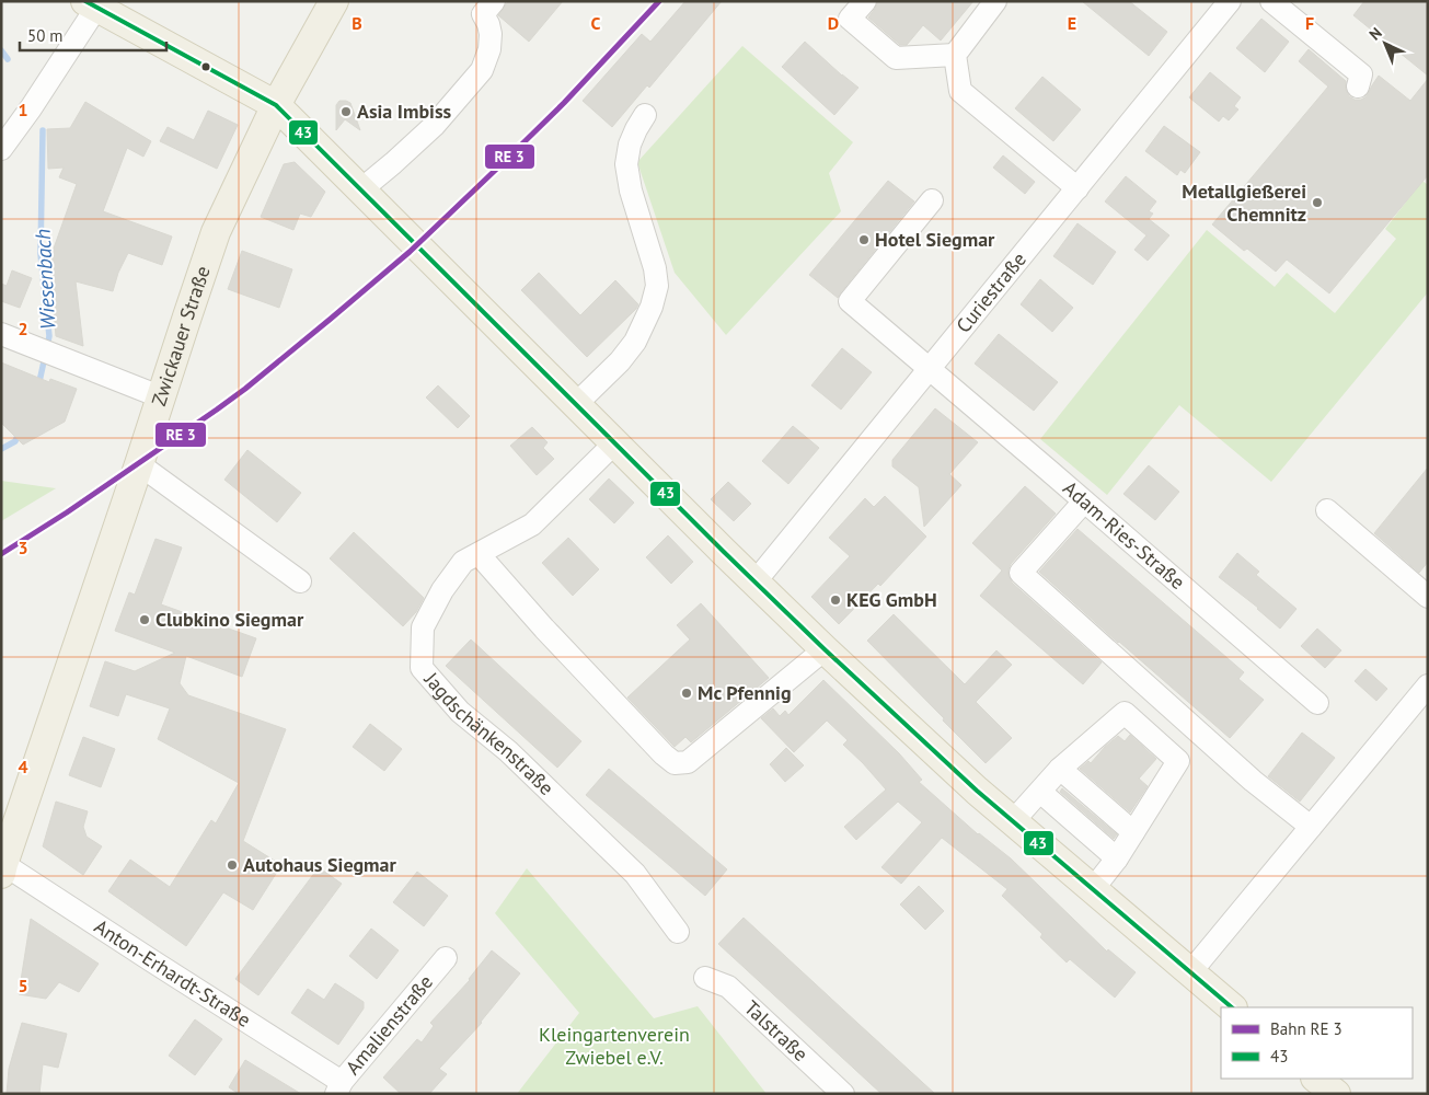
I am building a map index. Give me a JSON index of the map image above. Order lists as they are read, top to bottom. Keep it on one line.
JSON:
{"streets":{"main road":["Zwickauer Straße"],"street":["Curiestraße","Adam-Ries-Straße","Jagdschänkenstraße","Anton-Erhardt-Straße","Amalienstraße","Talstraße"]},"crossings":[["Curiestraße","Adam-Ries-Straße"],["Zwickauer Straße","Anton-Erhardt-Straße"],["Anton-Erhardt-Straße","Amalienstraße"]],"water":["Wiesenbach"],"parks":["Kleingartenverein Zwiebel e.V."],"places":["Asia Imbiss","Metallgießerei Chemnitz","Hotel Siegmar","KEG GmbH","Clubkino Siegmar","Mc Pfennig","Autohaus Siegmar"],"lines":["transit line 43"],"legend":["Bahn RE 3","43"],"scale_bar":"50 m","north":"top left","grid":{"columns":["B","C","D","E","F"],"rows":["1","2","3","4","5"]}}
